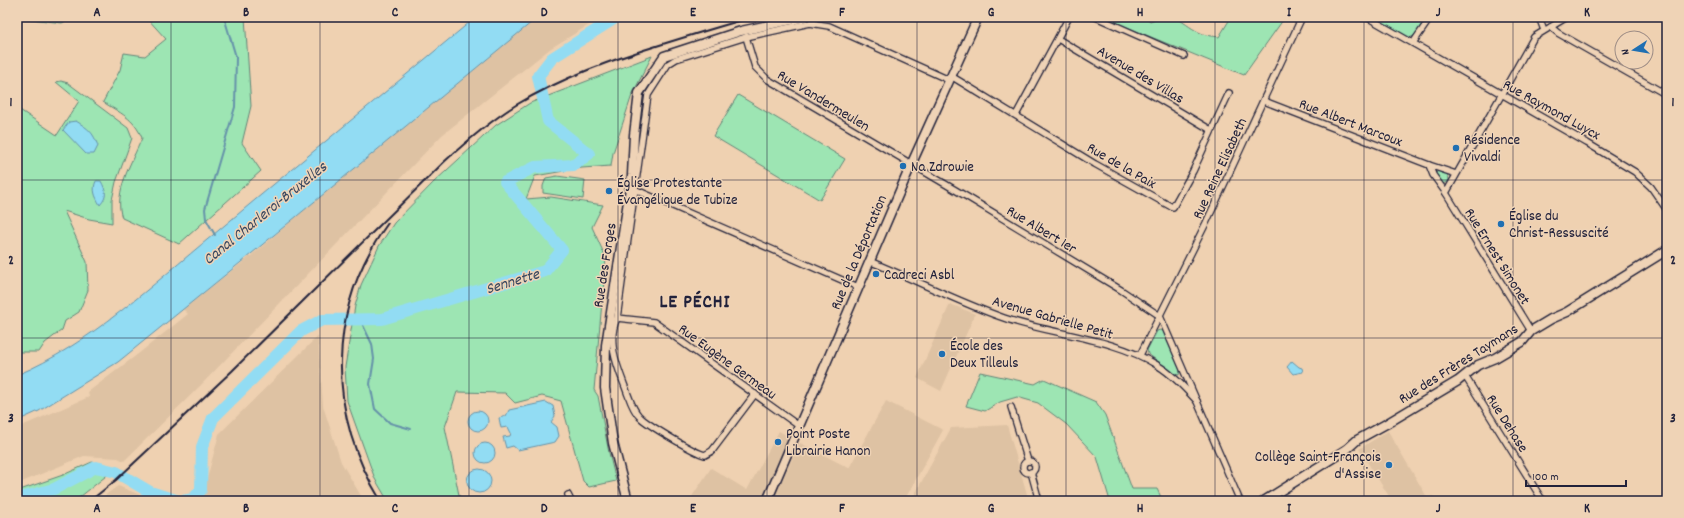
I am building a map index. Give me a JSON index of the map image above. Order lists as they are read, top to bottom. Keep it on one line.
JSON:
{"streets":{"main road":["Rue de la Déportation","Rue des Forges","Rue des Frères Taymans"],"street":["Avenue des Villas","Rue Vandermeulen","Rue Raymond Luycx","Rue Albert Marcoux","Rue de la Paix","Rue Reine Elisabeth","Rue Albert 1er","Rue Ernest Simonet","Avenue Gabrielle Petit","Rue Eugène Germeau","Rue Dehase"]},"crossings":[["Avenue des Villas","Rue de la Paix"],["Rue Vandermeulen","Rue Albert 1er"],["Rue Vandermeulen","Rue de la Déportation"],["Rue Vandermeulen","Rue des Forges"],["Rue Albert Marcoux","Rue Reine Elisabeth"],["Rue Albert Marcoux","Rue Ernest Simonet"],["Rue de la Paix","Rue de la Déportation"],["Rue de la Paix","Rue des Forges"],["Rue Reine Elisabeth","Rue Albert 1er"],["Rue Reine Elisabeth","Avenue Gabrielle Petit"],["Rue Albert 1er","Rue de la Déportation"],["Rue de la Déportation","Rue des Forges"],["Rue de la Déportation","Avenue Gabrielle Petit"],["Rue de la Déportation","Rue Eugène Germeau"],["Rue Ernest Simonet","Rue des Frères Taymans"],["Rue des Forges","Rue Eugène Germeau"],["Rue des Frères Taymans","Rue Dehase"]],"districts":["LE PÉCHI"],"water":["Canal Charleroi-Bruxelles","Sennette"],"places":["Résidence Vivaldi","Na Zdrowie","Église Protestante Évangélique de Tubize","Église du Christ-Ressuscité","Cadreci Asbl","École des Deux Tilleuls","Point Poste Librairie Hanon","Collège Saint-François d'Assise"],"scale_bar":"100 m","north":"left","grid":{"columns":["A","B","C","D","E","F","G","H","I","J","K"],"rows":["1","2","3"]}}
